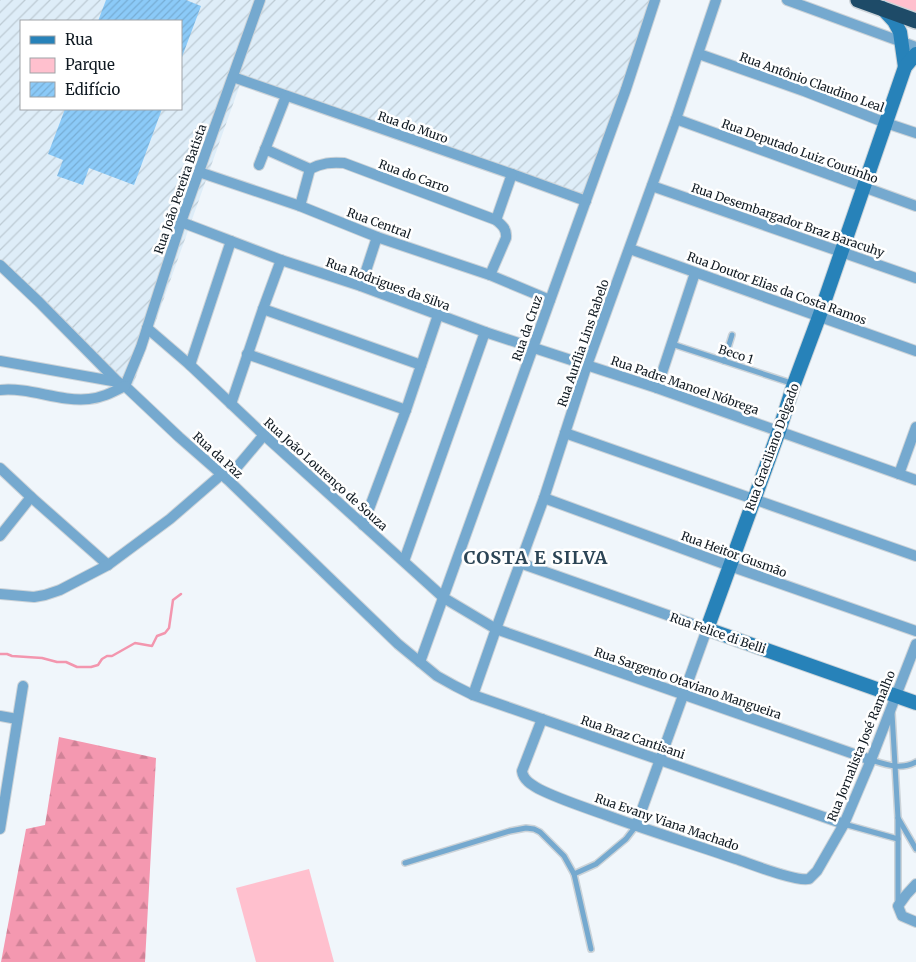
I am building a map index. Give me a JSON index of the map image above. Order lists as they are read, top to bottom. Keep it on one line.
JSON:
{"streets":{"street":["Rua Antônio Claudino Leal","Rua do Muro","Rua Deputado Luiz Coutinho","Rua do Carro","Rua João Pereira Batista","Rua Desembargador Braz Baracuhy","Rua Central","Rua Rodrigues da Silva","Rua Doutor Elias da Costa Ramos","Rua da Cruz","Rua Aurília Lins Rabelo","Rua Padre Manoel Nóbrega","Rua Graciliano Delgado","Rua da Paz","Rua João Lourenço de Souza","Rua Heitor Gusmão","Rua Felice di Belli","Rua Sargento Otaviano Mangueira","Rua Braz Cantisani","Rua Jornalista José Ramalho","Rua Evany Viana Machado"],"lane":["Beco 1"]},"crossings":[["Rua Antônio Claudino Leal","Rua Aurília Lins Rabelo"],["Rua Antônio Claudino Leal","Rua Graciliano Delgado"],["Rua do Muro","Rua João Pereira Batista"],["Rua do Muro","Rua da Cruz"],["Rua Deputado Luiz Coutinho","Rua Aurília Lins Rabelo"],["Rua Deputado Luiz Coutinho","Rua Graciliano Delgado"],["Rua João Pereira Batista","Rua Central"],["Rua João Pereira Batista","Rua Rodrigues da Silva"],["Rua João Pereira Batista","Rua da Paz"],["Rua João Pereira Batista","Rua João Lourenço de Souza"],["Rua Desembargador Braz Baracuhy","Rua Aurília Lins Rabelo"],["Rua Desembargador Braz Baracuhy","Rua Graciliano Delgado"],["Rua Central","Rua da Cruz"],["Rua Rodrigues da Silva","Rua da Cruz"],["Rua Rodrigues da Silva","Rua Aurília Lins Rabelo"],["Rua Rodrigues da Silva","Rua Padre Manoel Nóbrega"],["Rua Doutor Elias da Costa Ramos","Rua Aurília Lins Rabelo"],["Rua Doutor Elias da Costa Ramos","Rua Graciliano Delgado"],["Rua da Cruz","Rua da Paz"],["Rua da Cruz","Rua João Lourenço de Souza"],["Rua da Cruz","Rua Braz Cantisani"],["Rua Aurília Lins Rabelo","Rua Padre Manoel Nóbrega"],["Rua Aurília Lins Rabelo","Rua João Lourenço de Souza"],["Rua Aurília Lins Rabelo","Rua Heitor Gusmão"],["Rua Aurília Lins Rabelo","Rua Felice di Belli"],["Rua Aurília Lins Rabelo","Rua Sargento Otaviano Mangueira"],["Rua Aurília Lins Rabelo","Rua Braz Cantisani"],["Beco 1","Rua Graciliano Delgado"],["Rua Padre Manoel Nóbrega","Rua Graciliano Delgado"],["Rua Graciliano Delgado","Rua Heitor Gusmão"],["Rua Graciliano Delgado","Rua Felice di Belli"],["Rua Graciliano Delgado","Rua Sargento Otaviano Mangueira"],["Rua Graciliano Delgado","Rua Braz Cantisani"],["Rua Graciliano Delgado","Rua Evany Viana Machado"],["Rua da Paz","Rua Braz Cantisani"],["Rua João Lourenço de Souza","Rua Sargento Otaviano Mangueira"],["Rua Felice di Belli","Rua Jornalista José Ramalho"],["Rua Sargento Otaviano Mangueira","Rua Jornalista José Ramalho"],["Rua Braz Cantisani","Rua Jornalista José Ramalho"],["Rua Braz Cantisani","Rua Evany Viana Machado"],["Rua Jornalista José Ramalho","Rua Evany Viana Machado"]],"districts":["COSTA E SILVA"],"legend":["Rua","Parque","Edifício"]}
